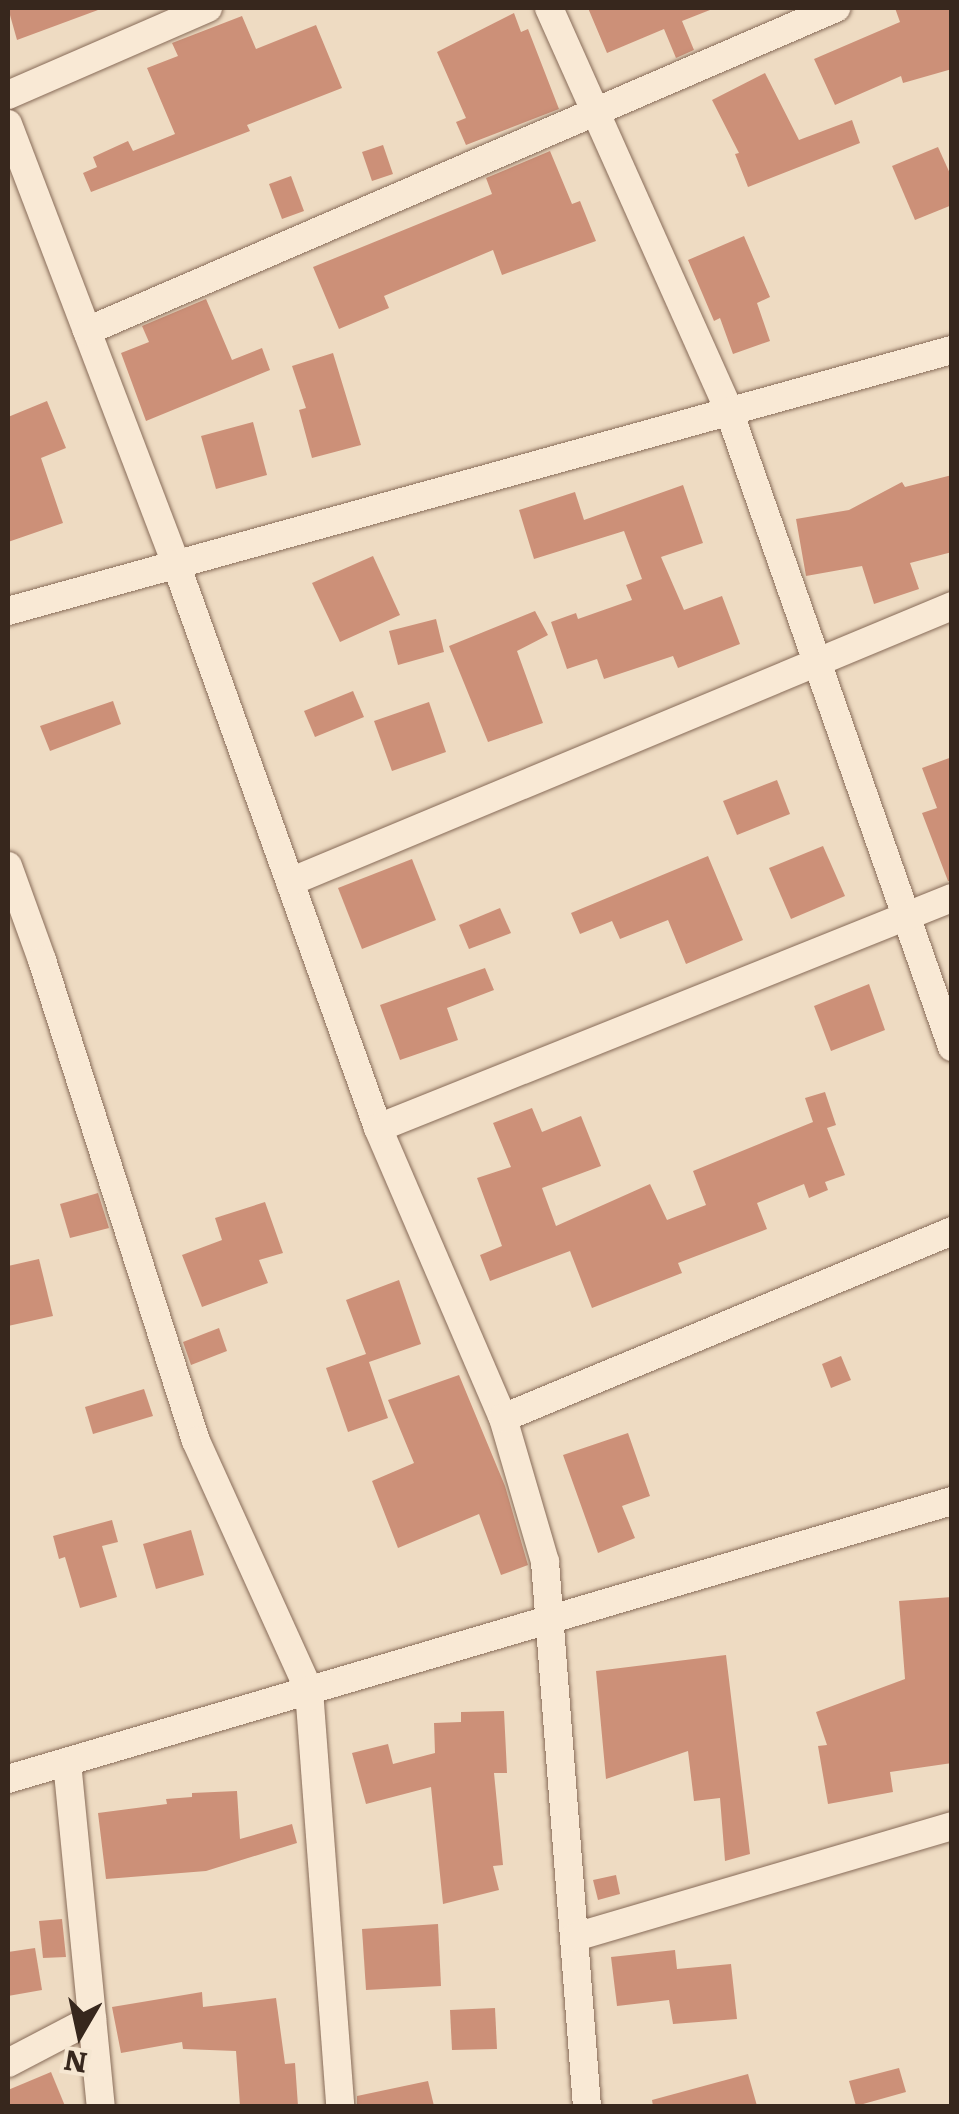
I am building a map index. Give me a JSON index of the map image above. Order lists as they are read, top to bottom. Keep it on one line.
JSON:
{"north":"bottom"}
